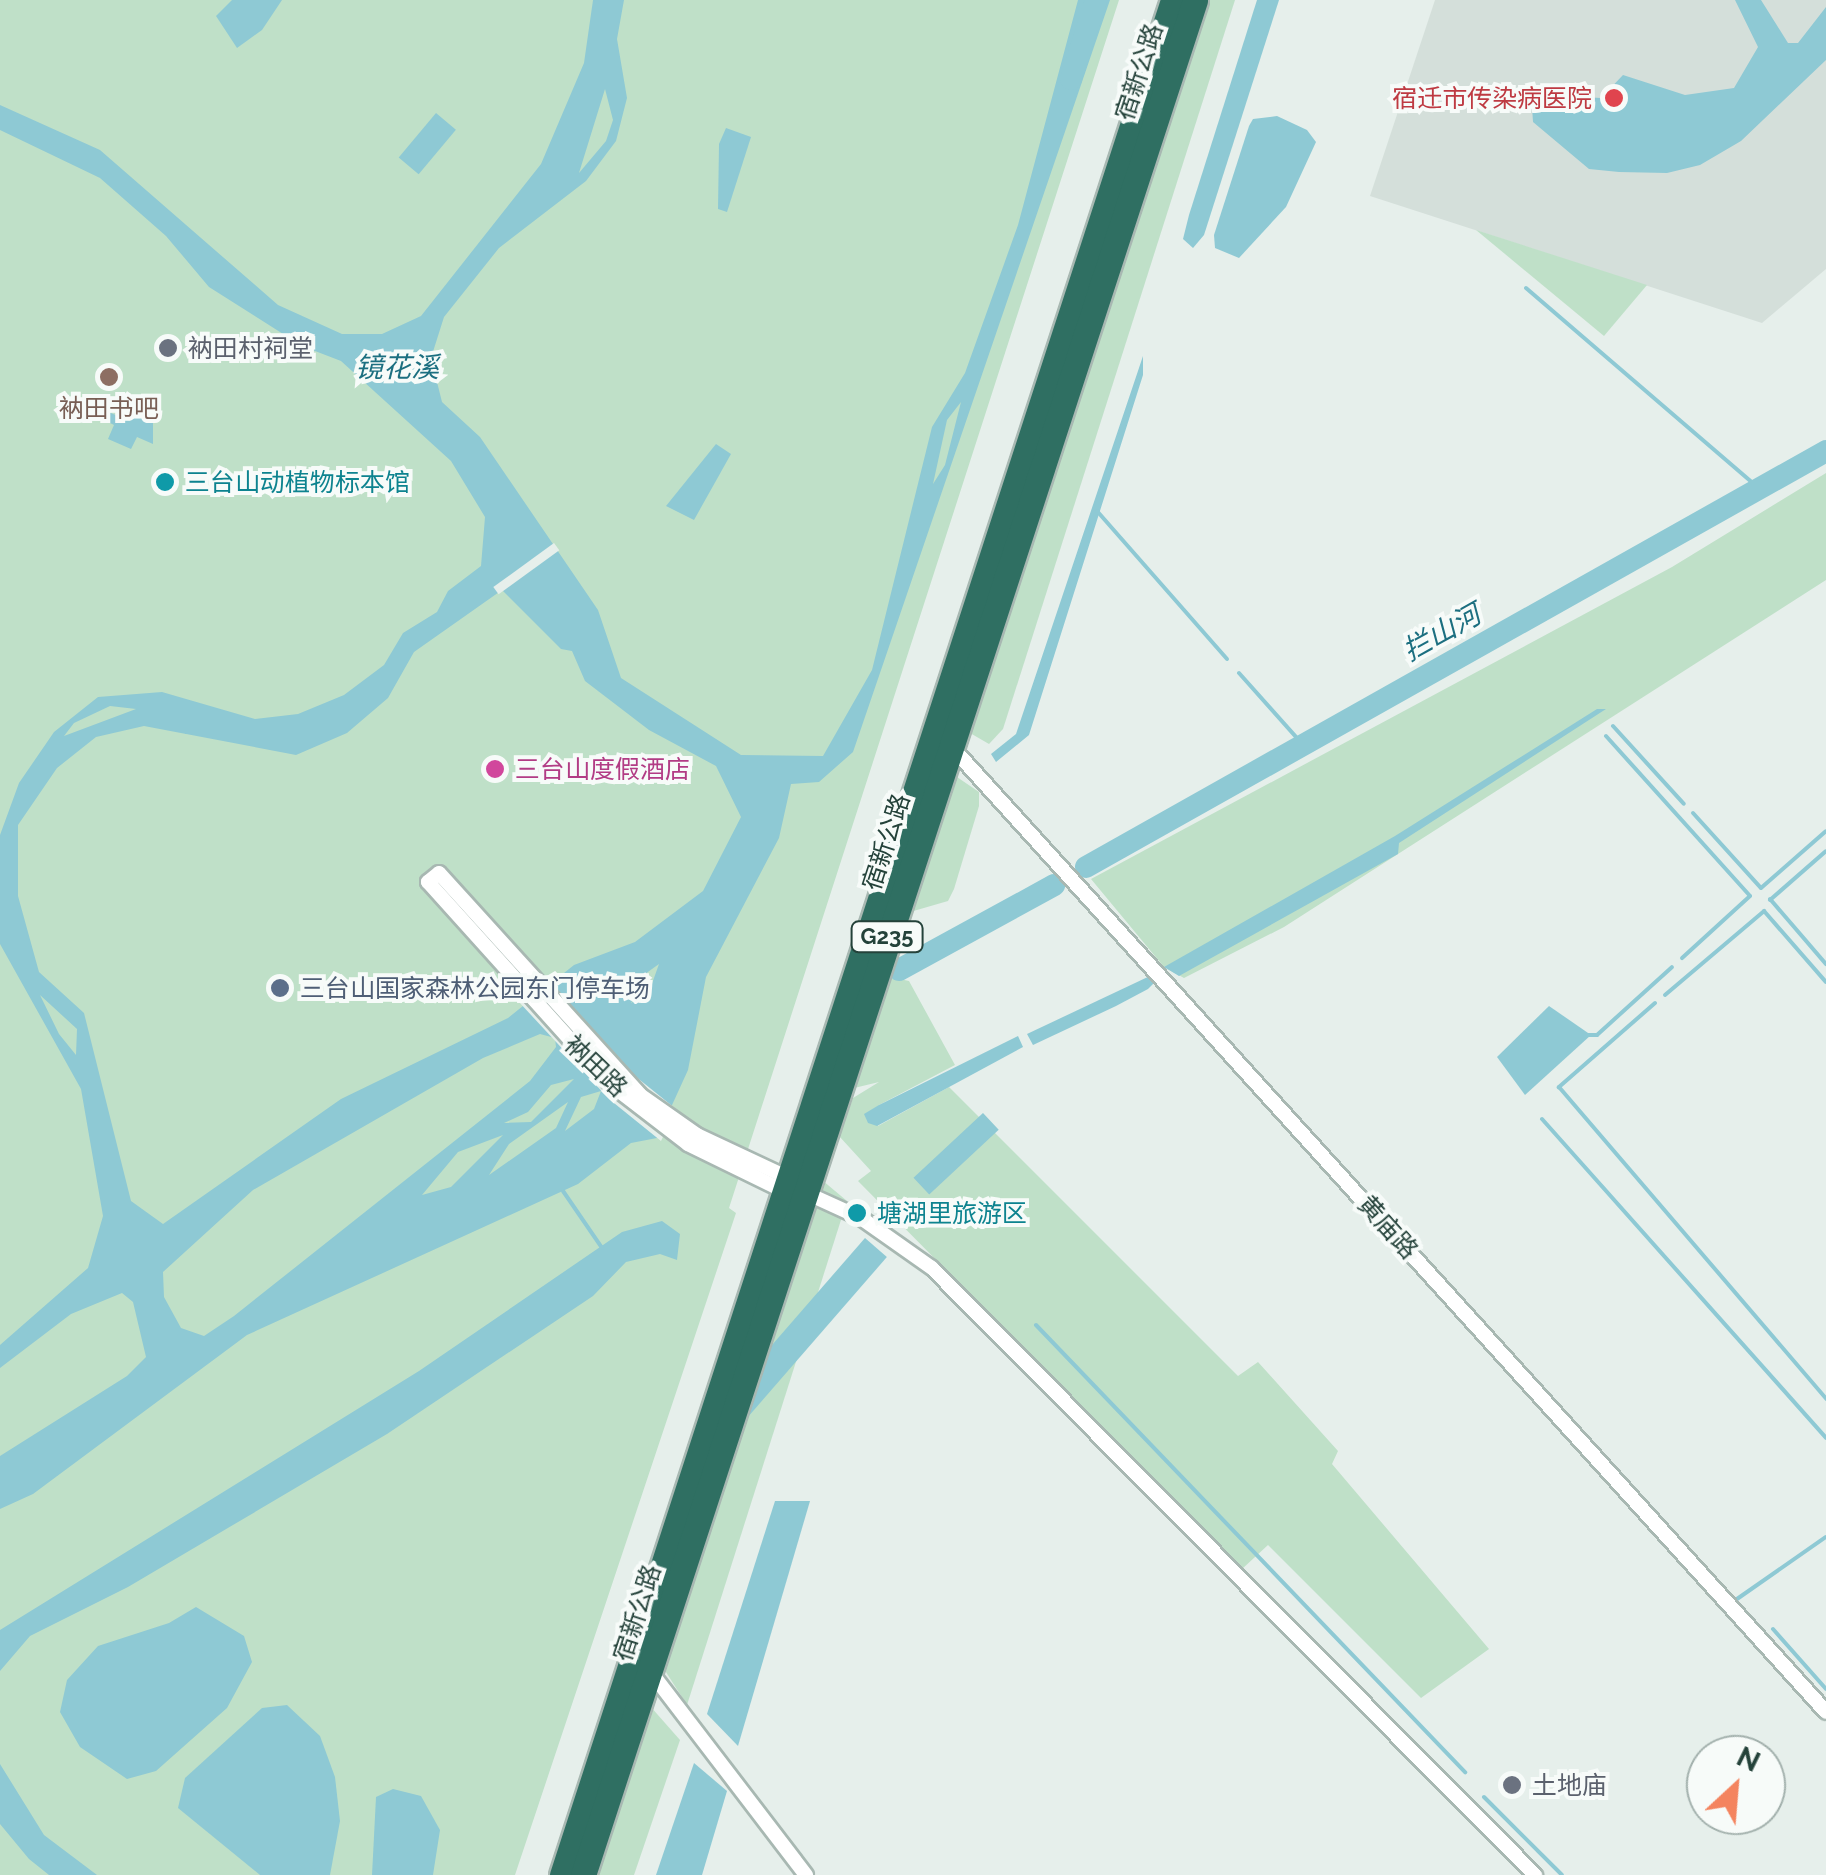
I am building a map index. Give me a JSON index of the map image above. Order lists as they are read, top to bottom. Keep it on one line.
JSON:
{"streets":{"highway":["宿新公路","G235"],"street":["衲田路","黄庙路"]},"crossings":[["宿新公路","衲田路"],["宿新公路","黄庙路"]],"water":["镜花溪","拦山河"],"places":["宿迁市传染病医院","衲田村祠堂","衲田书吧","三台山动植物标本馆","三台山度假酒店","三台山国家森林公园东门停车场","塘湖里旅游区","土地庙"],"north":"top right"}
